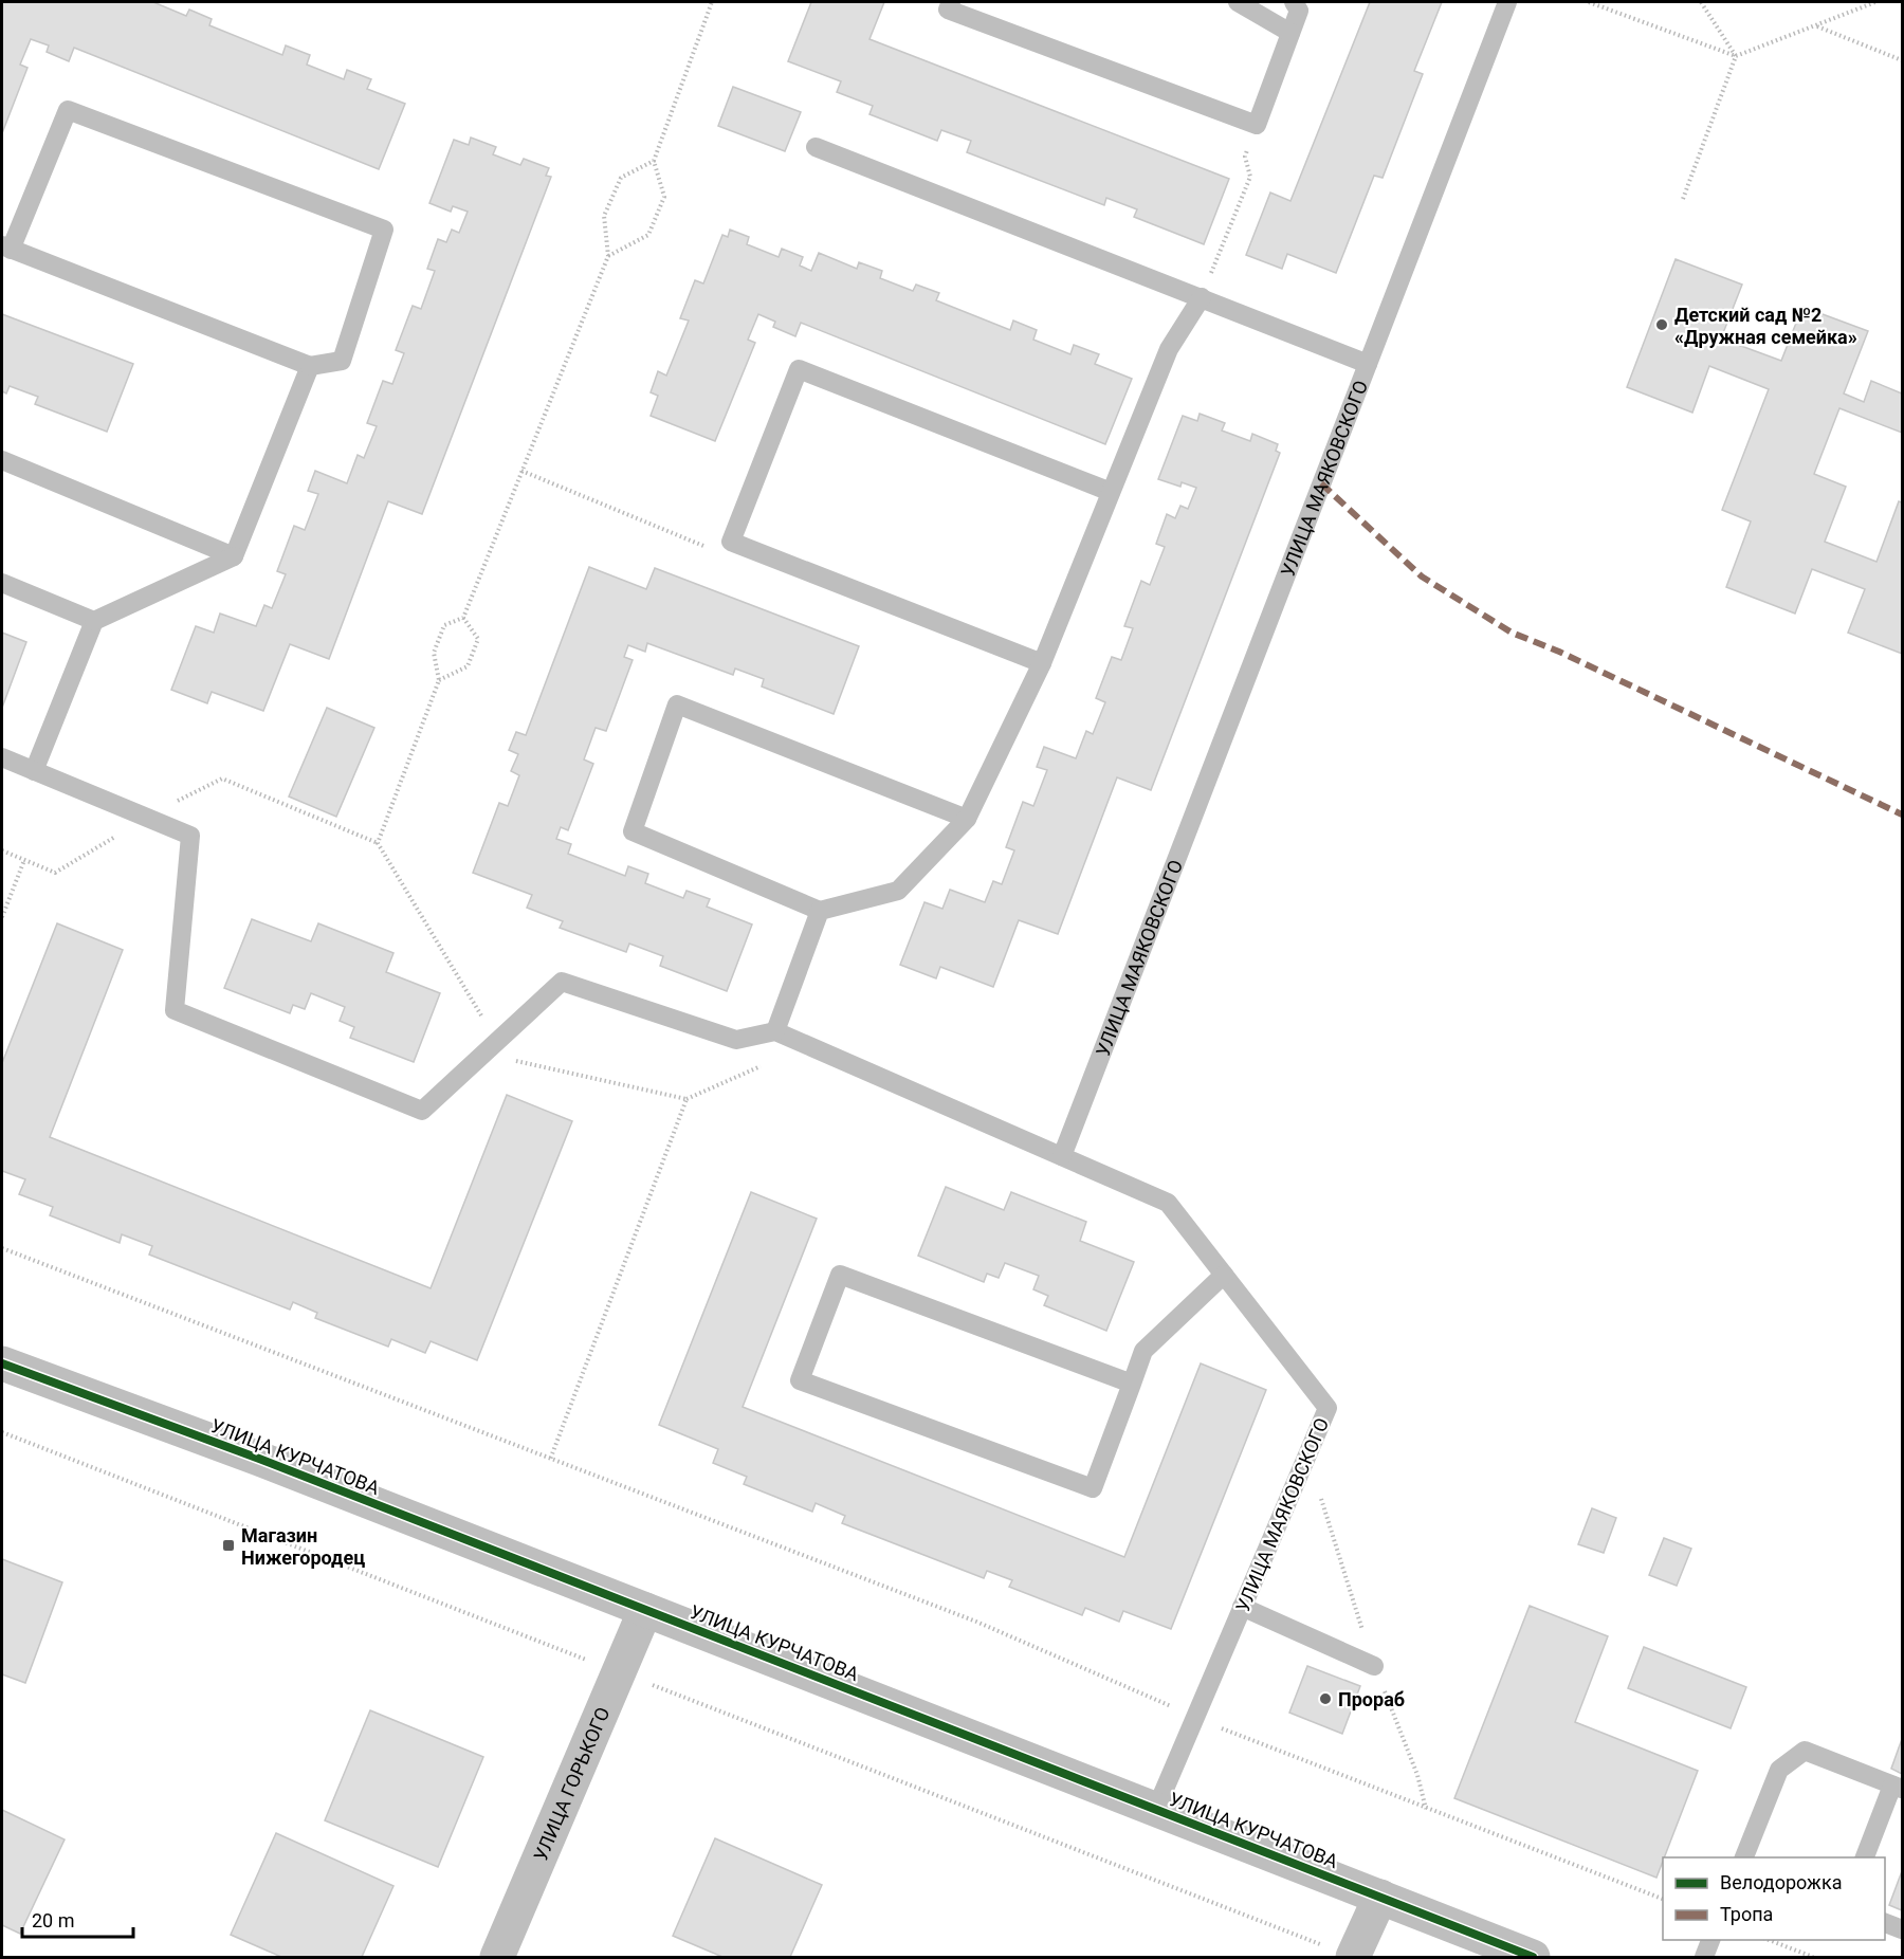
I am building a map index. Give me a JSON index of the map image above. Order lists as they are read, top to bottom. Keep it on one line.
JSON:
{"streets":{"street":["УЛИЦА КУРЧАТОВА","УЛИЦА ГОРЬКОГО"],"lane":["УЛИЦА МАЯКОВСКОГО"]},"crossings":[["УЛИЦА МАЯКОВСКОГО","УЛИЦА КУРЧАТОВА"],["УЛИЦА КУРЧАТОВА","УЛИЦА ГОРЬКОГО"]],"places":{"other":["Детский сад №2 «Дружная семейка»","Прораб"],"transit":["Магазин Нижегородец"]},"legend":["Велодорожка","Тропа"],"scale_bar":"20 m"}
